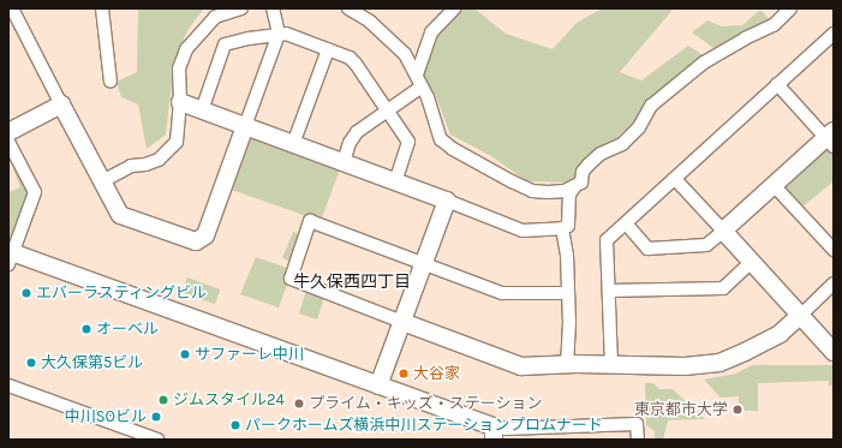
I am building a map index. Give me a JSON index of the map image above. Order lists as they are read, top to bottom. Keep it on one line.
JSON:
{"districts":["牛久保西四丁目"],"places":["エバーラスティングビル","オーベル","サファーレ中川","大久保第5ビル","大谷家","ジムスタイル24","プライム・キッズ・ステーション","東京都市大学","中川SOビル","パークホームズ横浜中川ステーションプロムナード"]}
